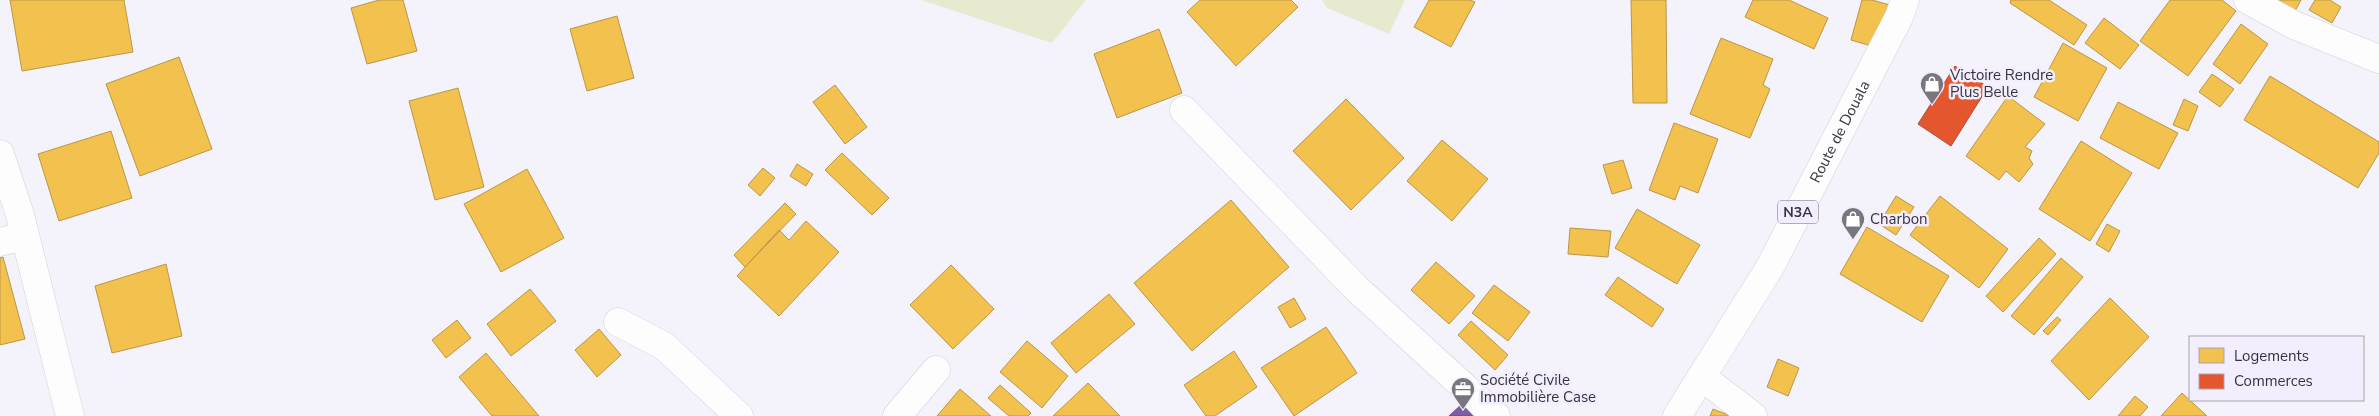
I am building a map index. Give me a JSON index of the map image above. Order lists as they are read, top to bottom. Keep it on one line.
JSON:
{"streets":{"main road":["Route de Douala","N3A"]},"places":{"shop":["Victoire Rendre Plus Belle","Charbon"],"office":["Société Civile Immobilière Case"]},"legend":["Logements","Commerces"]}
